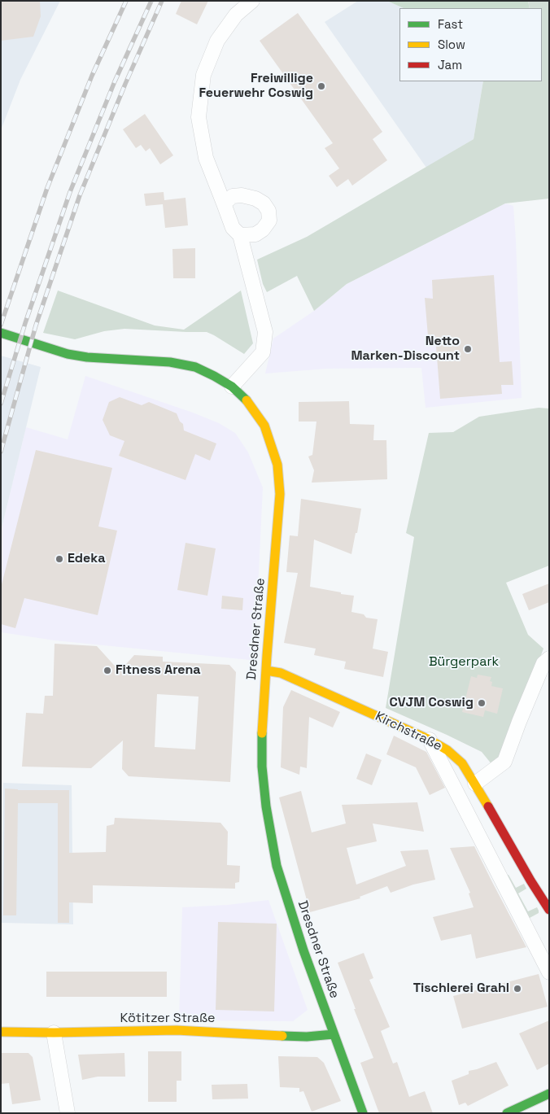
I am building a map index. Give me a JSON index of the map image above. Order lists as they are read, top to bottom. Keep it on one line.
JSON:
{"streets":{"main road":["Dresdner Straße","Kirchstraße","Kötitzer Straße"]},"crossings":[["Dresdner Straße","Kirchstraße"],["Dresdner Straße","Kötitzer Straße"]],"parks":["Bürgerpark"],"places":["Freiwillige Feuerwehr Coswig","Netto Marken-Discount","Edeka","Fitness Arena","CVJM Coswig","Tischlerei Grahl"],"legend":["Fast","Slow","Jam"]}
